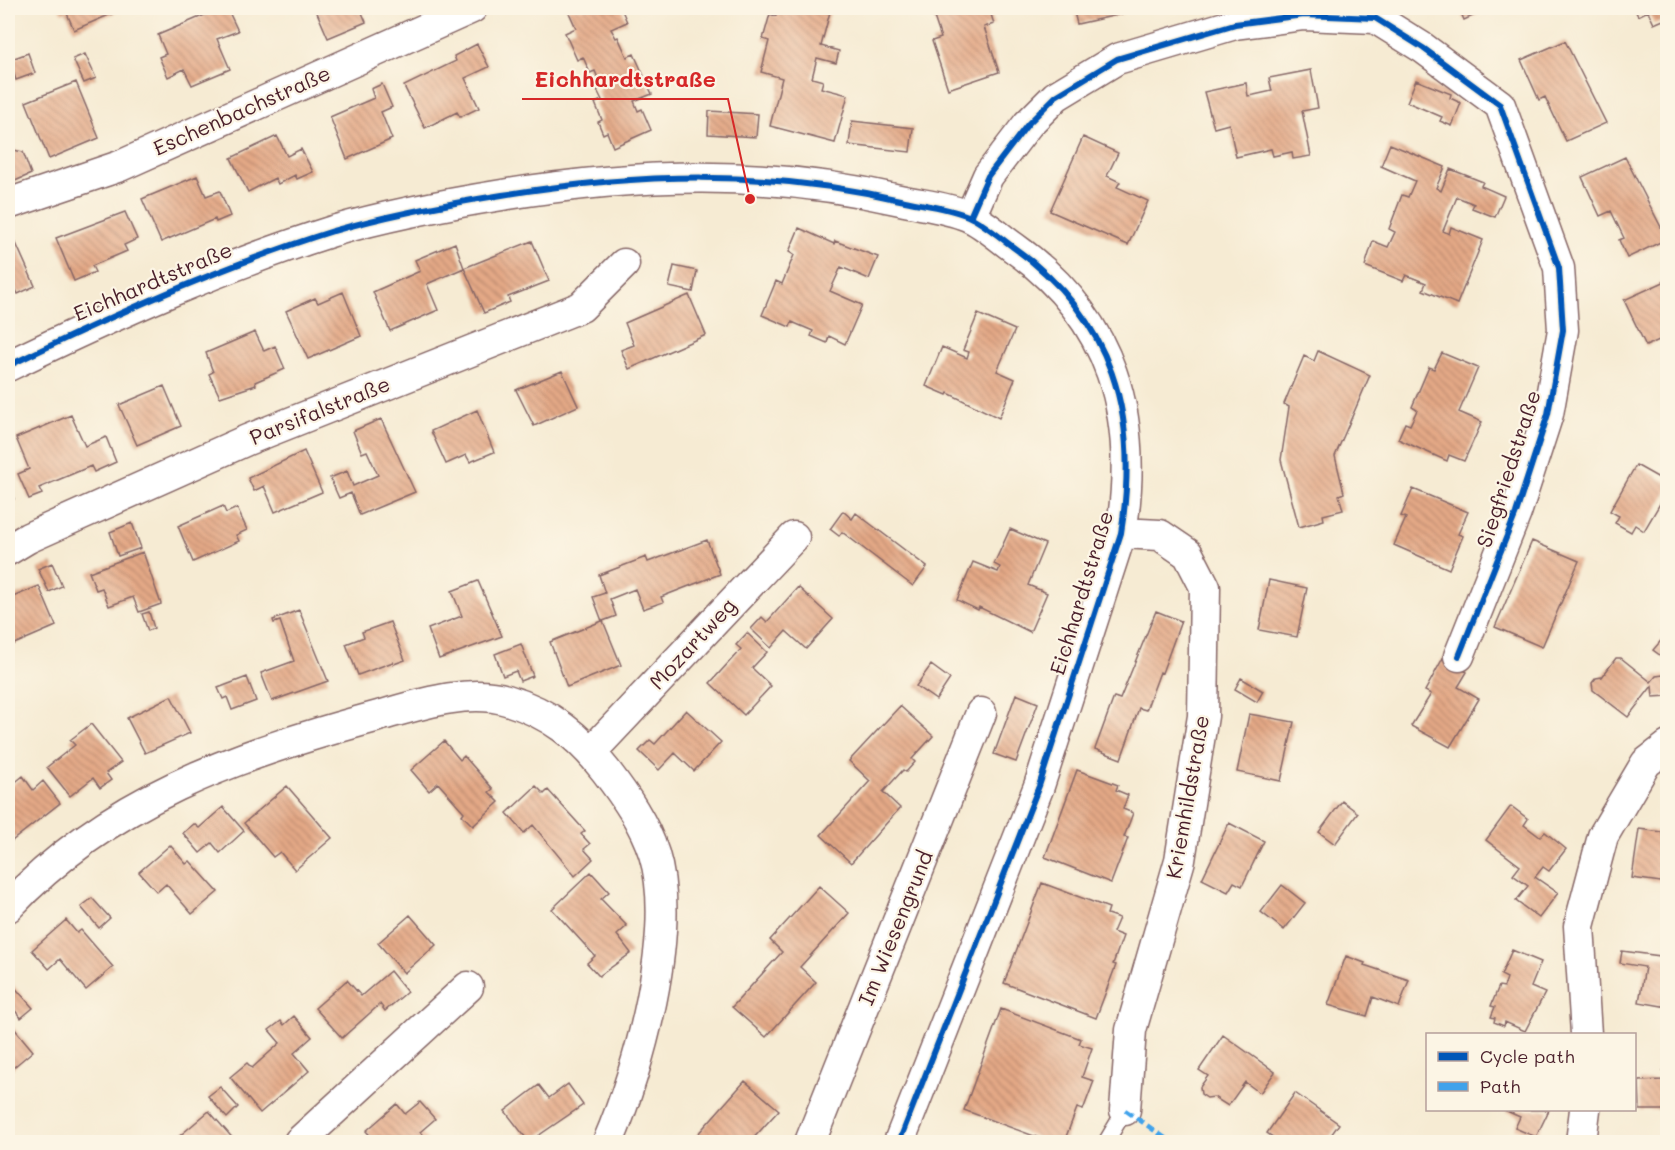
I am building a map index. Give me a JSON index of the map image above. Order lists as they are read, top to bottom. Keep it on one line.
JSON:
{"streets":{"street":["Eschenbachstraße","Eichhardtstraße","Parsifalstraße","Siegfriedstraße","Mozartweg","Kriemhildstraße","Im Wiesengrund"]},"crossings":[["Eichhardtstraße","Siegfriedstraße"],["Eichhardtstraße","Kriemhildstraße"]],"places":["Eichhardtstraße"],"legend":["Cycle path","Path"]}
